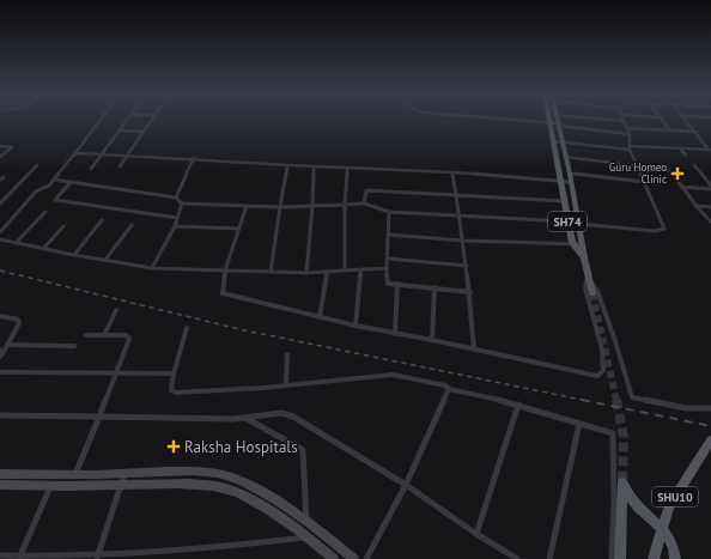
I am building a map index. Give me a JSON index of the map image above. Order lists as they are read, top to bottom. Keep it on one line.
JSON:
{"streets":{"main road":["SH74","SHU10"]},"places":{"health":["Guru Homeo Clinic","Raksha Hospitals"]}}
